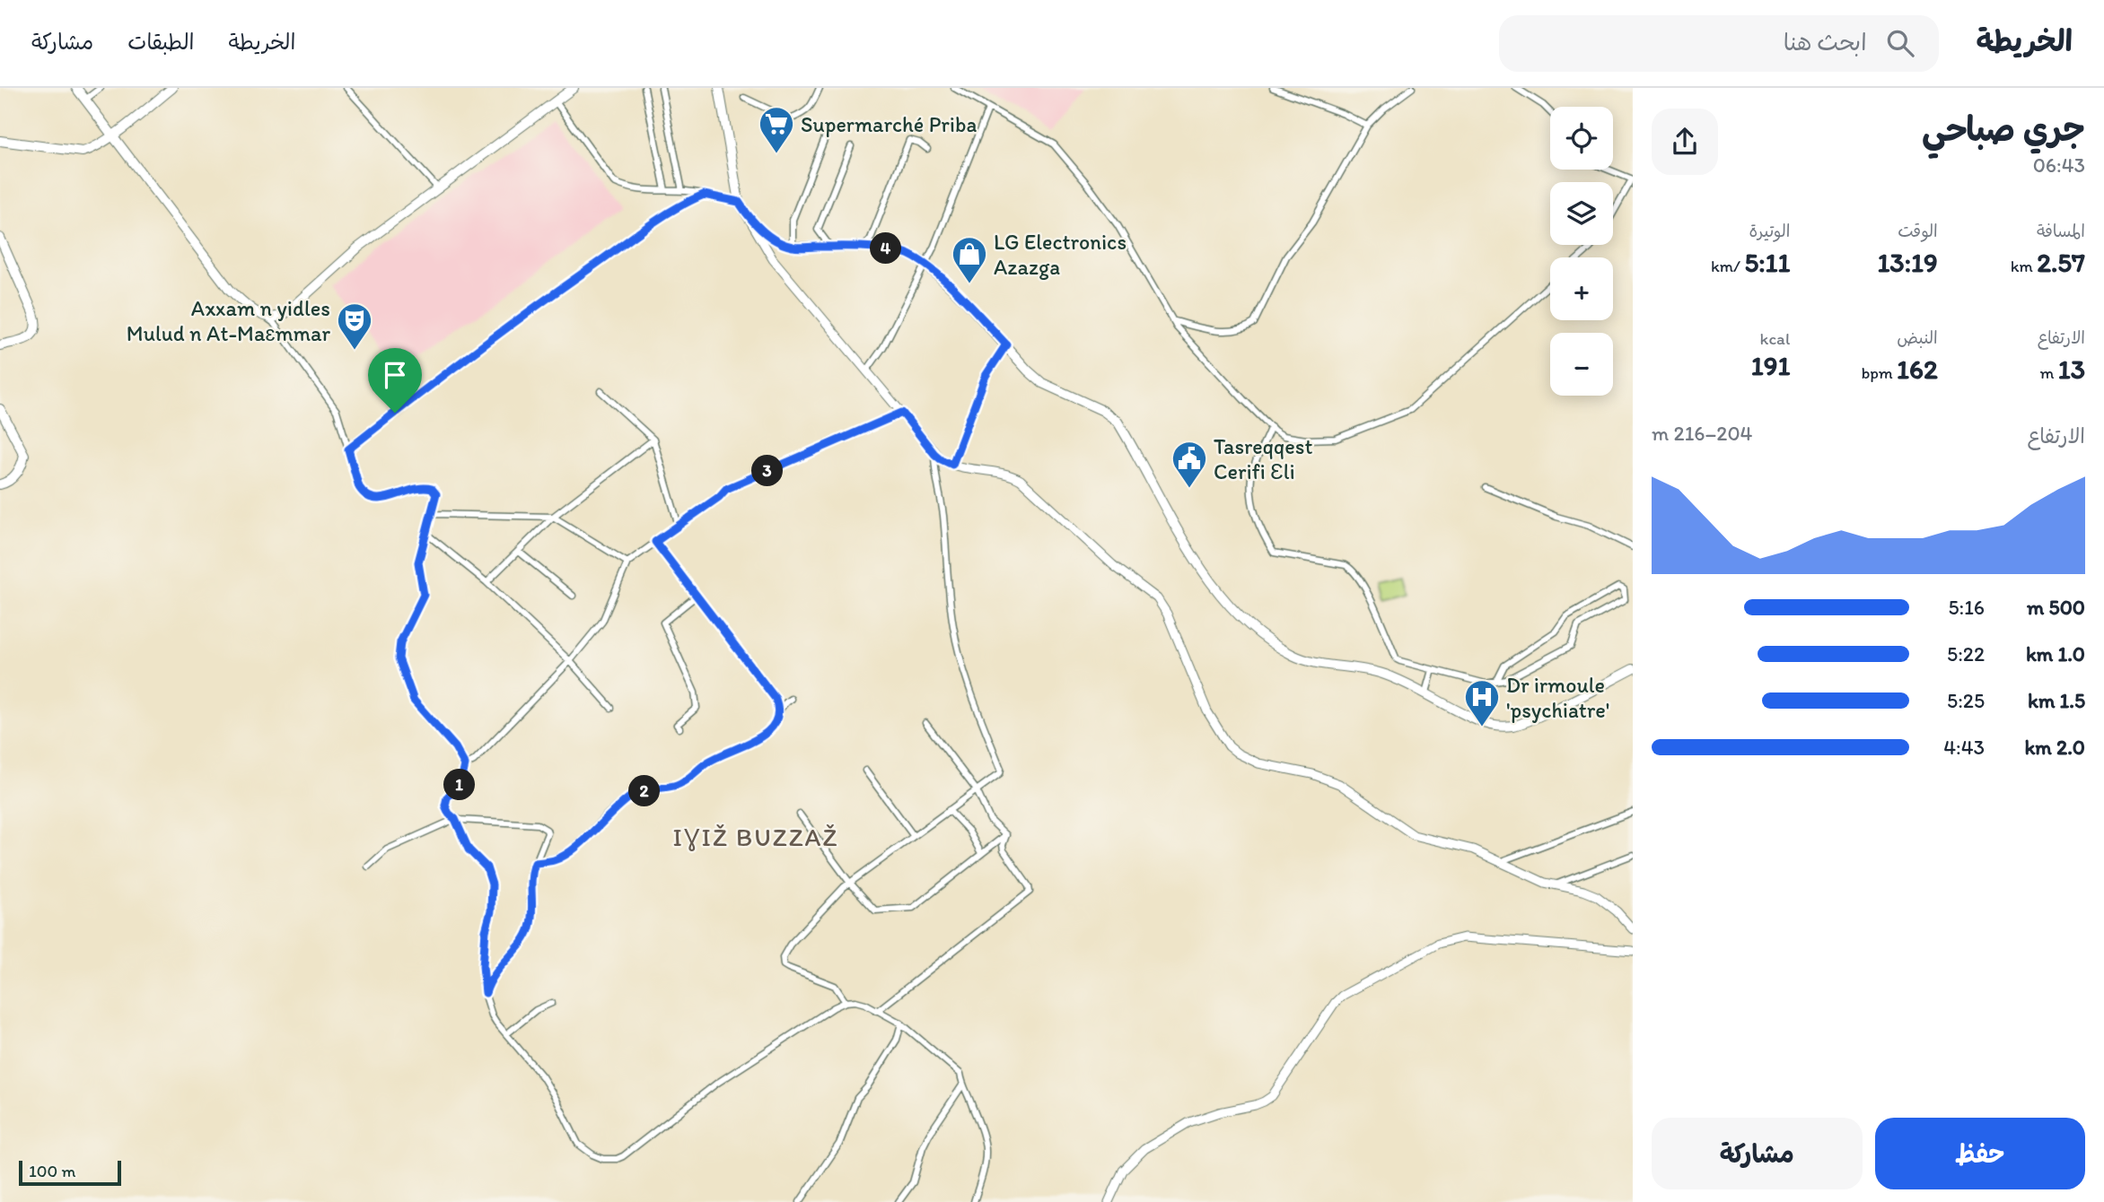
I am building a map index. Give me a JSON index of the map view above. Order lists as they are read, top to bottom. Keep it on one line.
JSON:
{"districts":["IƔIŽ BUZZAŽ"],"places":{"supermarket":["Supermarché Priba"],"shop":["LG Electronics Azazga"],"theatre":["Axxam n yidles Mulud n At-Maɛmmar"],"public building":["Tasreqqest Cerifi Ɛli"],"hospital":["Dr irmoule 'psychiatre'"]},"scale_bar":"100 m","page":{"header":"الخريطة","search":"ابحث هنا","nav":["الخريطة","الطبقات","مشاركة"],"heading":["جري صباحي","06:43"],"map_buttons":["+","−"],"stats":[["المسافة","2.57 km"],["الوقت","13:19"],["الوتيرة","5:11 /km"],["الارتفاع","13 m"],["النبض","162 bpm"],["kcal","191"]],"pins":["4","3","1","2"],"chart":["الارتفاع","204–216 m"],"list":[{"name":"500 m","note":"5:16"},{"name":"1.0 km","note":"5:22"},{"name":"1.5 km","note":"5:25"},{"name":"2.0 km","note":"4:43"}],"buttons":["حفظ","مشاركة"],"scale":"100 m"}}
